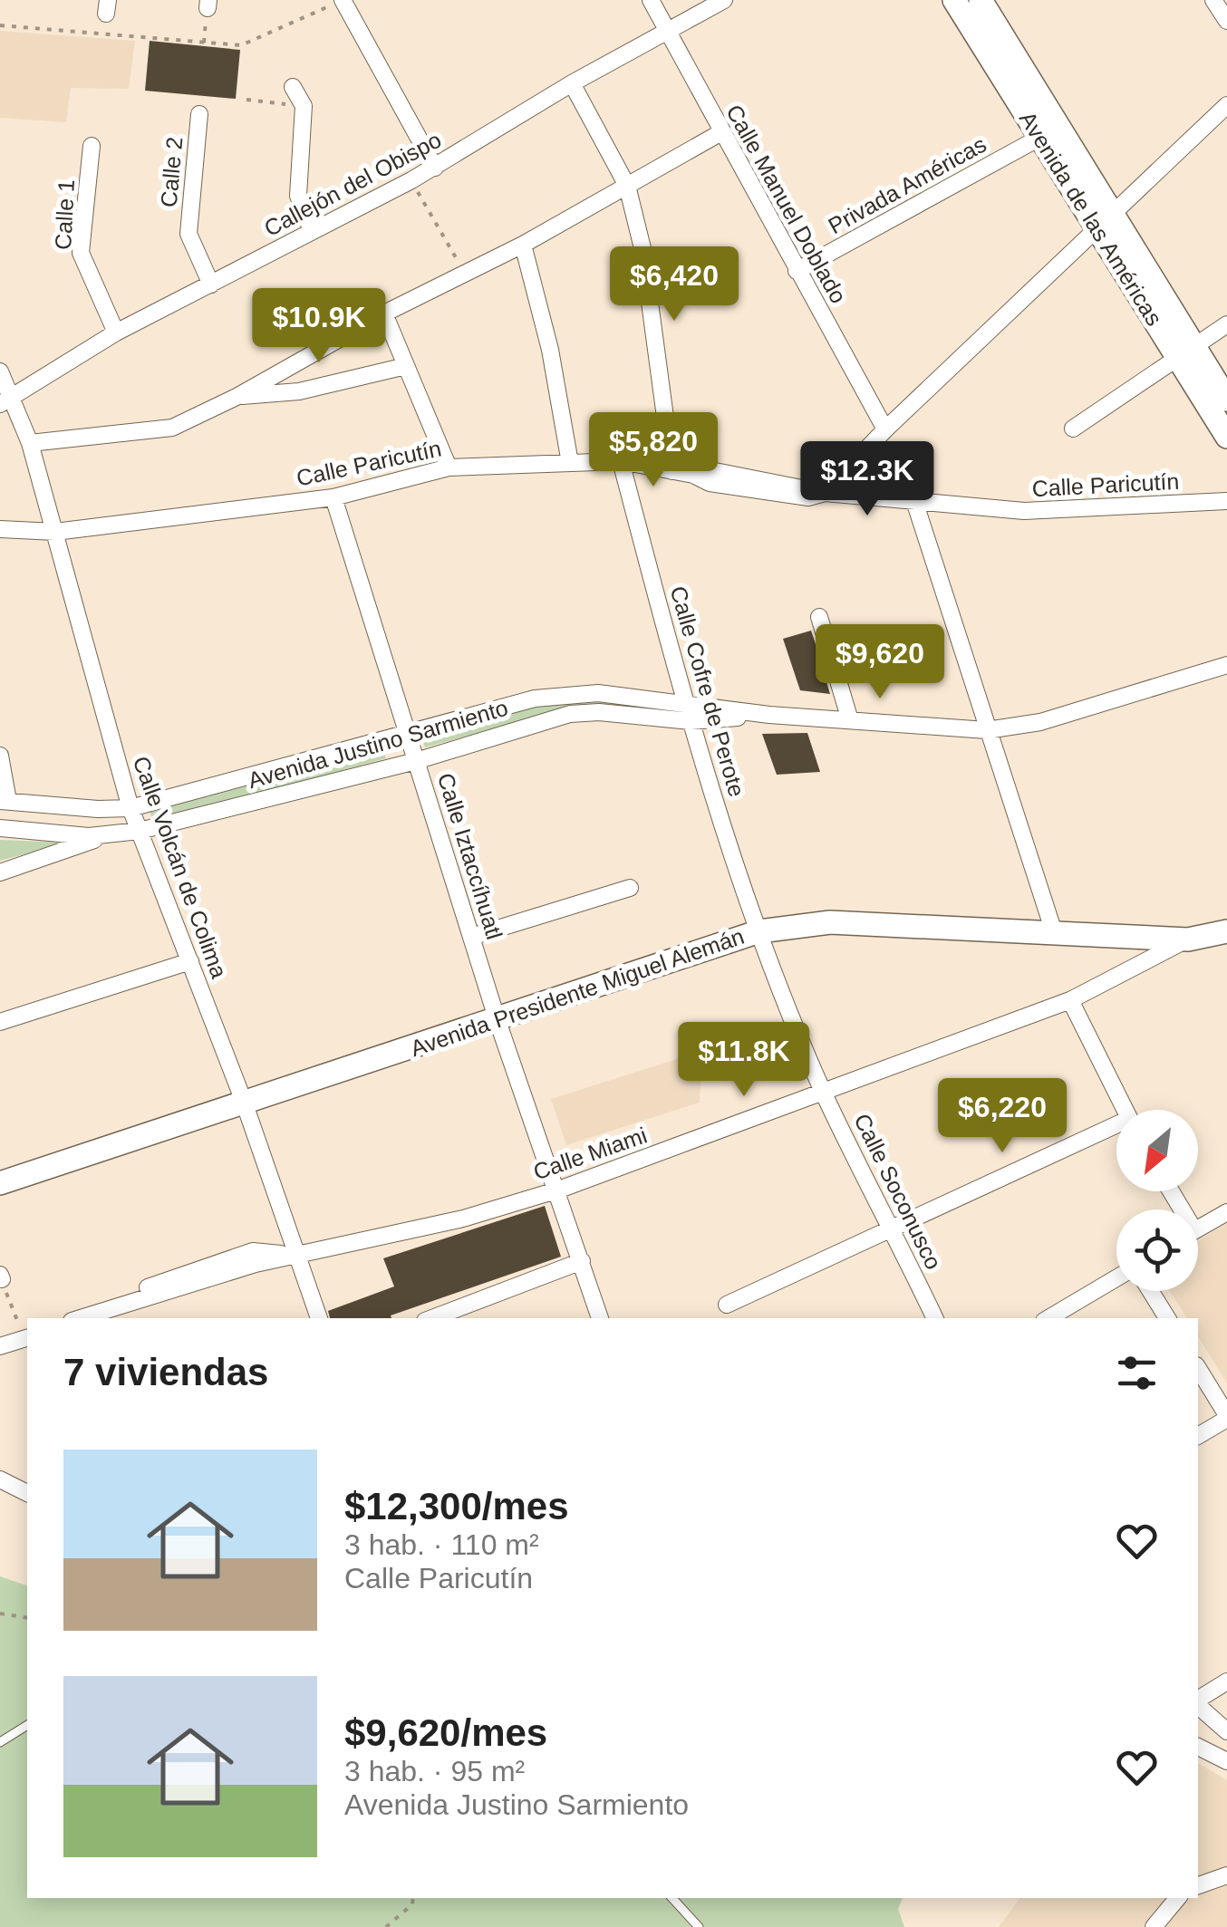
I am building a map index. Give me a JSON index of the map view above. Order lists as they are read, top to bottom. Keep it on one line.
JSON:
{"streets":{"main road":["Avenida de las Américas","Avenida Presidente Miguel Alemán"],"street":["Calle 2","Callejón del Obispo","Privada Américas","Calle Manuel Doblado","Calle 1","Calle Paricutín","Calle Cofre de Perote","Avenida Justino Sarmiento","Calle Iztaccíhuatl","Calle Volcán de Colima","Calle Miami","Calle Soconusco"]},"crossings":[["Calle 2","Callejón del Obispo"],["Callejón del Obispo","Calle Manuel Doblado"],["Callejón del Obispo","Calle 1"],["Callejón del Obispo","Calle Volcán de Colima"],["Privada Américas","Calle Manuel Doblado"],["Privada Américas","Avenida de las Américas"],["Calle Paricutín","Calle Cofre de Perote"],["Calle Paricutín","Calle Iztaccíhuatl"],["Calle Paricutín","Calle Volcán de Colima"],["Calle Cofre de Perote","Avenida Justino Sarmiento"],["Calle Cofre de Perote","Avenida Presidente Miguel Alemán"],["Calle Cofre de Perote","Calle Soconusco"],["Avenida Justino Sarmiento","Calle Iztaccíhuatl"],["Avenida Justino Sarmiento","Calle Volcán de Colima"],["Calle Iztaccíhuatl","Avenida Presidente Miguel Alemán"],["Calle Iztaccíhuatl","Calle Miami"],["Calle Volcán de Colima","Avenida Presidente Miguel Alemán"],["Calle Volcán de Colima","Calle Miami"],["Avenida Presidente Miguel Alemán","Calle Miami"],["Avenida Presidente Miguel Alemán","Calle Soconusco"],["Calle Miami","Calle Soconusco"]],"north":"bottom left","page":{"price":["$6,420","$10.9K","$5,820","$12.3K","$9,620","$11.8K","$6,220"],"heading":"7 viviendas","list":[{"name":"$12,300/mes","note":"3 hab. · 110 m² · Calle Paricutín"},{"name":"$9,620/mes","note":"3 hab. · 95 m² · Avenida Justino Sarmiento"}]}}
